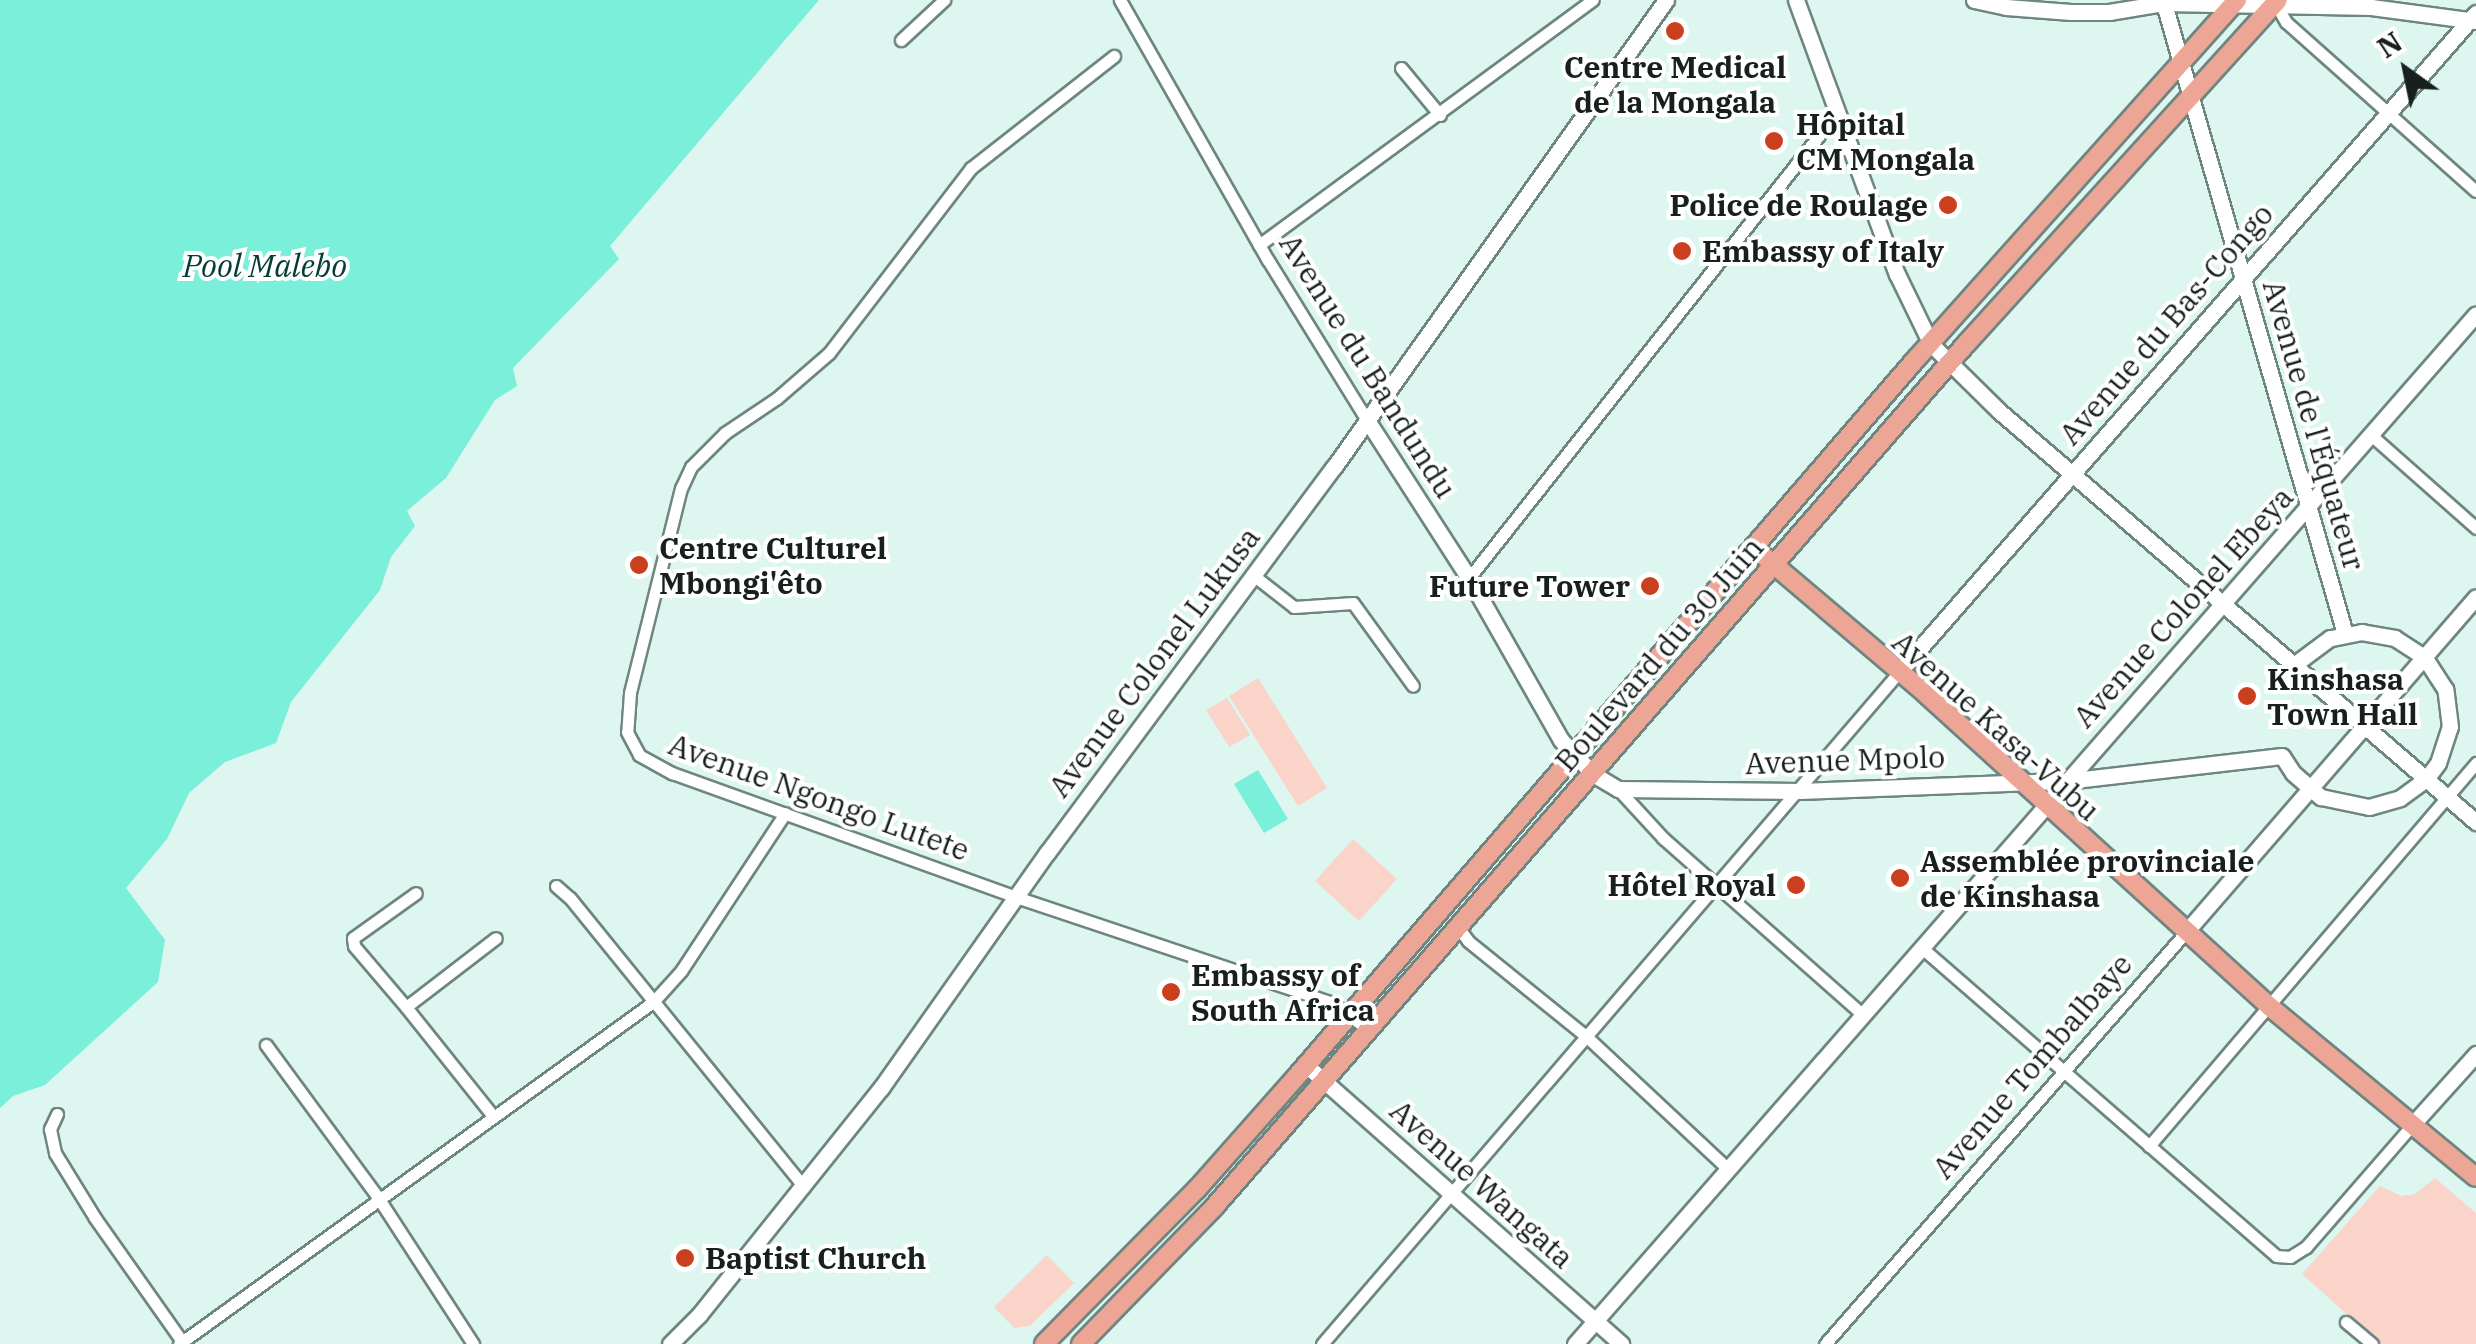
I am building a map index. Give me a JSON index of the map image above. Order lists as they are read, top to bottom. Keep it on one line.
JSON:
{"streets":{"main road":["Boulevard du 30 Juin","Avenue Kasa-Vubu"],"street":["Avenue du Bas-Congo","Avenue du Bandundu","Avenue de l'Équateur","Avenue Colonel Ebeya","Avenue Colonel Lukusa","Avenue Mpolo","Avenue Ngongo Lutete","Avenue Tombalbaye","Avenue Wangata"]},"crossings":[["Avenue du Bas-Congo","Avenue de l'Équateur"],["Avenue du Bas-Congo","Avenue Kasa-Vubu"],["Avenue du Bandundu","Boulevard du 30 Juin"],["Avenue du Bandundu","Avenue Colonel Lukusa"],["Avenue de l'Équateur","Avenue Colonel Ebeya"],["Avenue de l'Équateur","Boulevard du 30 Juin"],["Avenue Colonel Ebeya","Avenue Kasa-Vubu"],["Avenue Colonel Ebeya","Avenue Mpolo"],["Avenue Colonel Ebeya","Avenue Wangata"],["Boulevard du 30 Juin","Avenue Kasa-Vubu"],["Boulevard du 30 Juin","Avenue Ngongo Lutete"],["Boulevard du 30 Juin","Avenue Wangata"],["Avenue Colonel Lukusa","Avenue Ngongo Lutete"],["Avenue Kasa-Vubu","Avenue Mpolo"],["Avenue Kasa-Vubu","Avenue Tombalbaye"],["Avenue Mpolo","Avenue Tombalbaye"]],"water":["Pool Malebo"],"places":["Centre Medical de la Mongala","Hôpital CM Mongala","Police de Roulage","Embassy of Italy","Centre Culturel Mbongi'êto","Future Tower","Kinshasa Town Hall","Assemblée provinciale de Kinshasa","Hôtel Royal","Embassy of South Africa","Baptist Church"],"north":"top left"}
